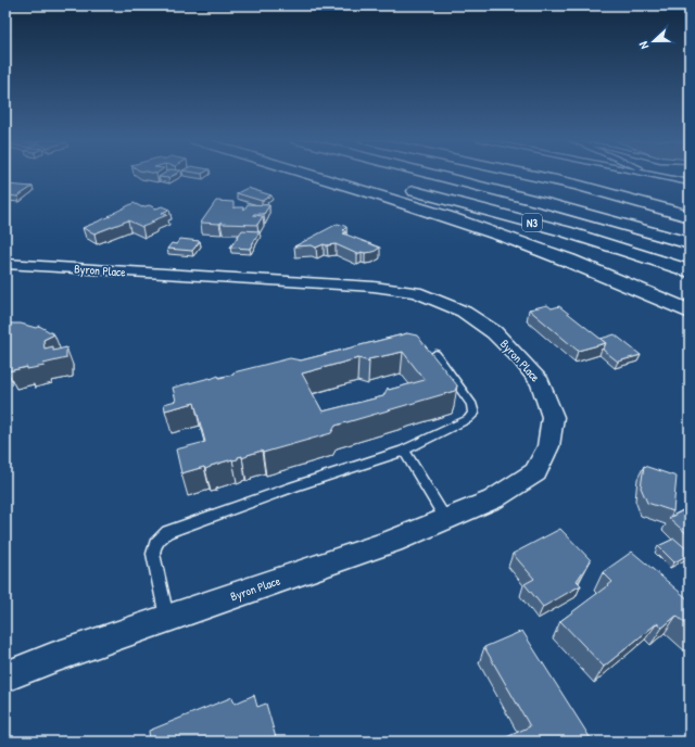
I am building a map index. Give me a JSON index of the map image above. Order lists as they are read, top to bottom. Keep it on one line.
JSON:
{"streets":{"highway":["N3"],"street":["Byron Place"]},"north":"left"}
